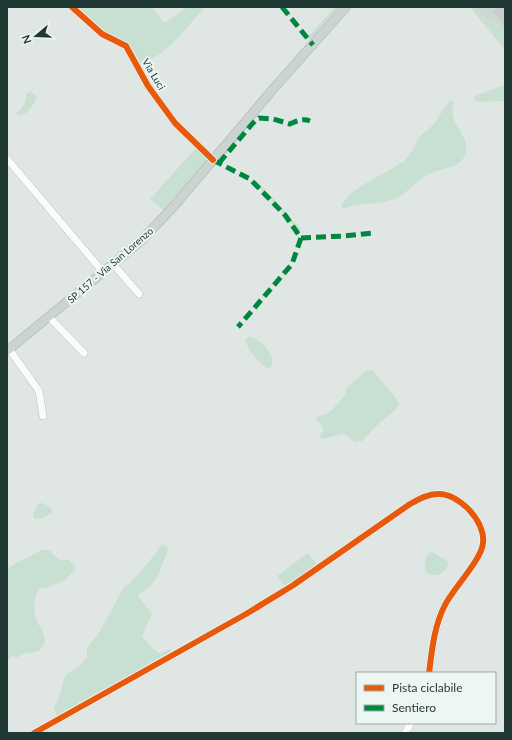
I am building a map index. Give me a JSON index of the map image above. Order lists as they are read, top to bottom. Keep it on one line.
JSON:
{"streets":{"main road":["SP 157 - Via San Lorenzo"],"street":["Via Luci"]},"crossings":[["Via Luci","SP 157 - Via San Lorenzo"]],"legend":["Pista ciclabile","Sentiero"],"north":"left"}
